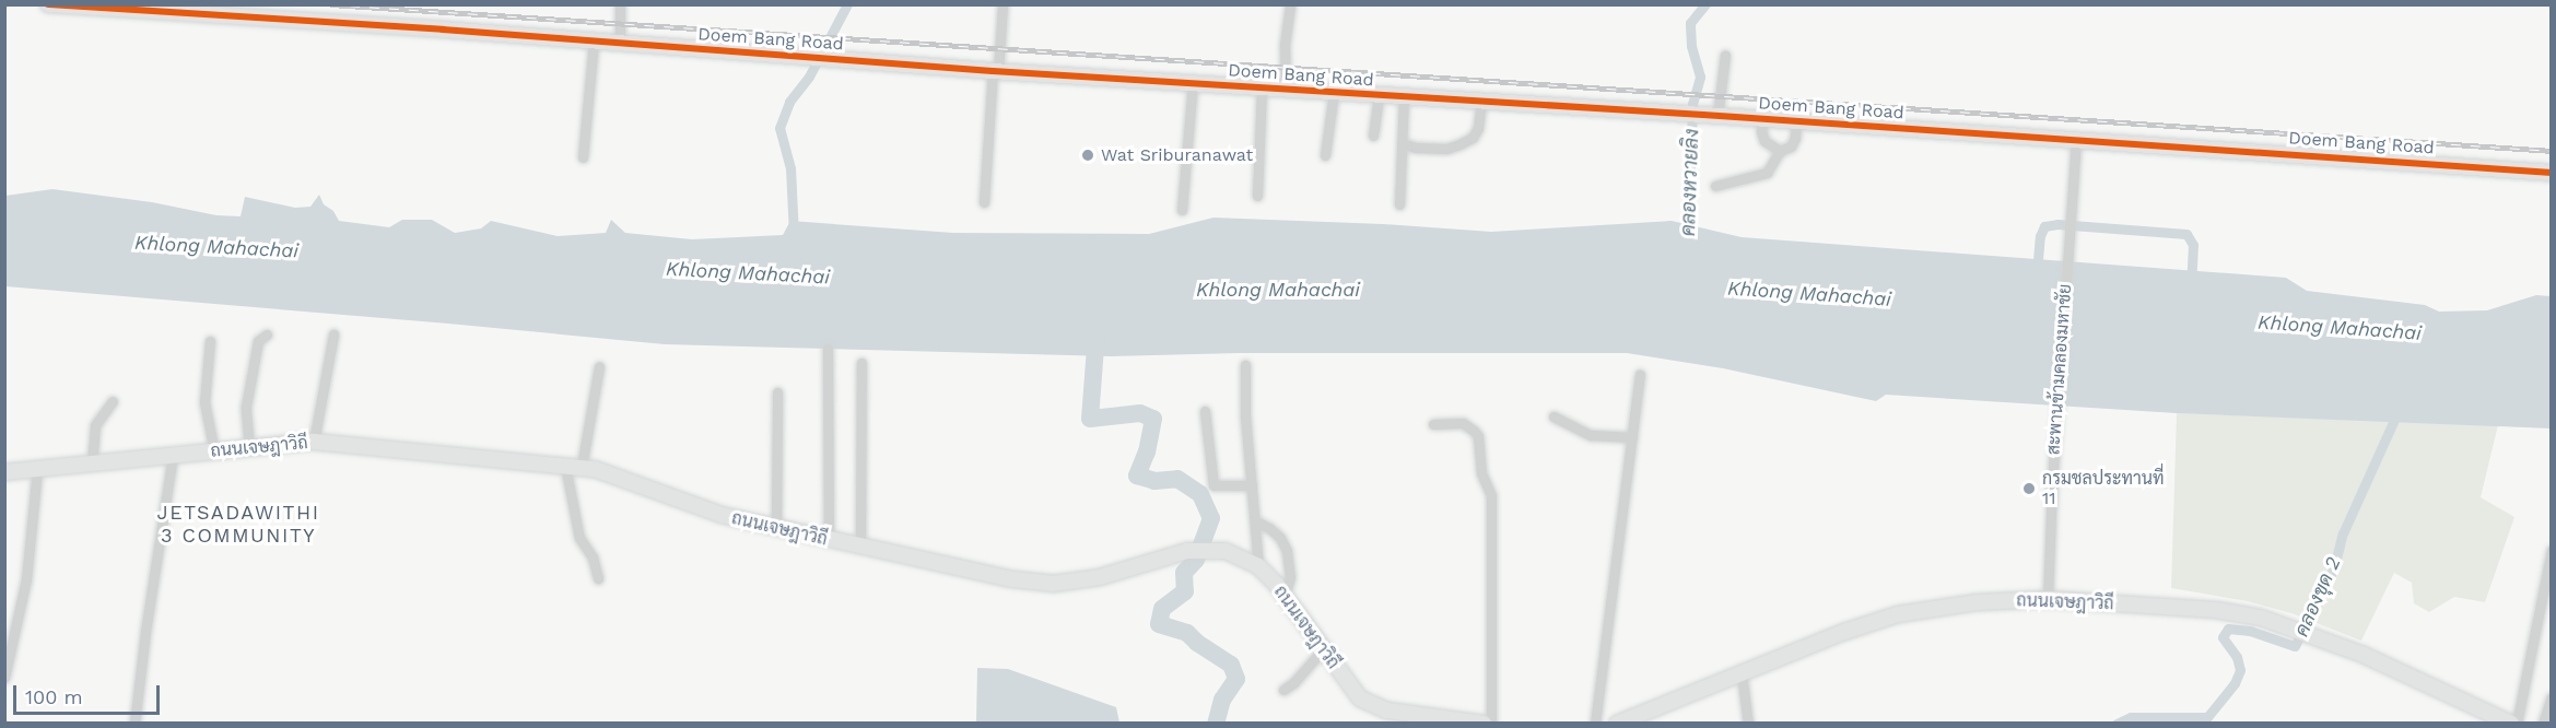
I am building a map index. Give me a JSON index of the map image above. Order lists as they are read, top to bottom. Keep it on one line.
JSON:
{"streets":{"street":["Doem Bang Road","สะพานข้ามคลองมหาชัย","ถนนเจษฎาวิถี"]},"crossings":[["Doem Bang Road","สะพานข้ามคลองมหาชัย"],["สะพานข้ามคลองมหาชัย","ถนนเจษฎาวิถี"]],"districts":["JETSADAWITHI 3 COMMUNITY"],"water":["คลองหวายลิง","Khlong Mahachai","คลองขุด 2"],"places":["Wat Sriburanawat","กรมชลประทานที่ 11"],"scale_bar":"100 m"}
